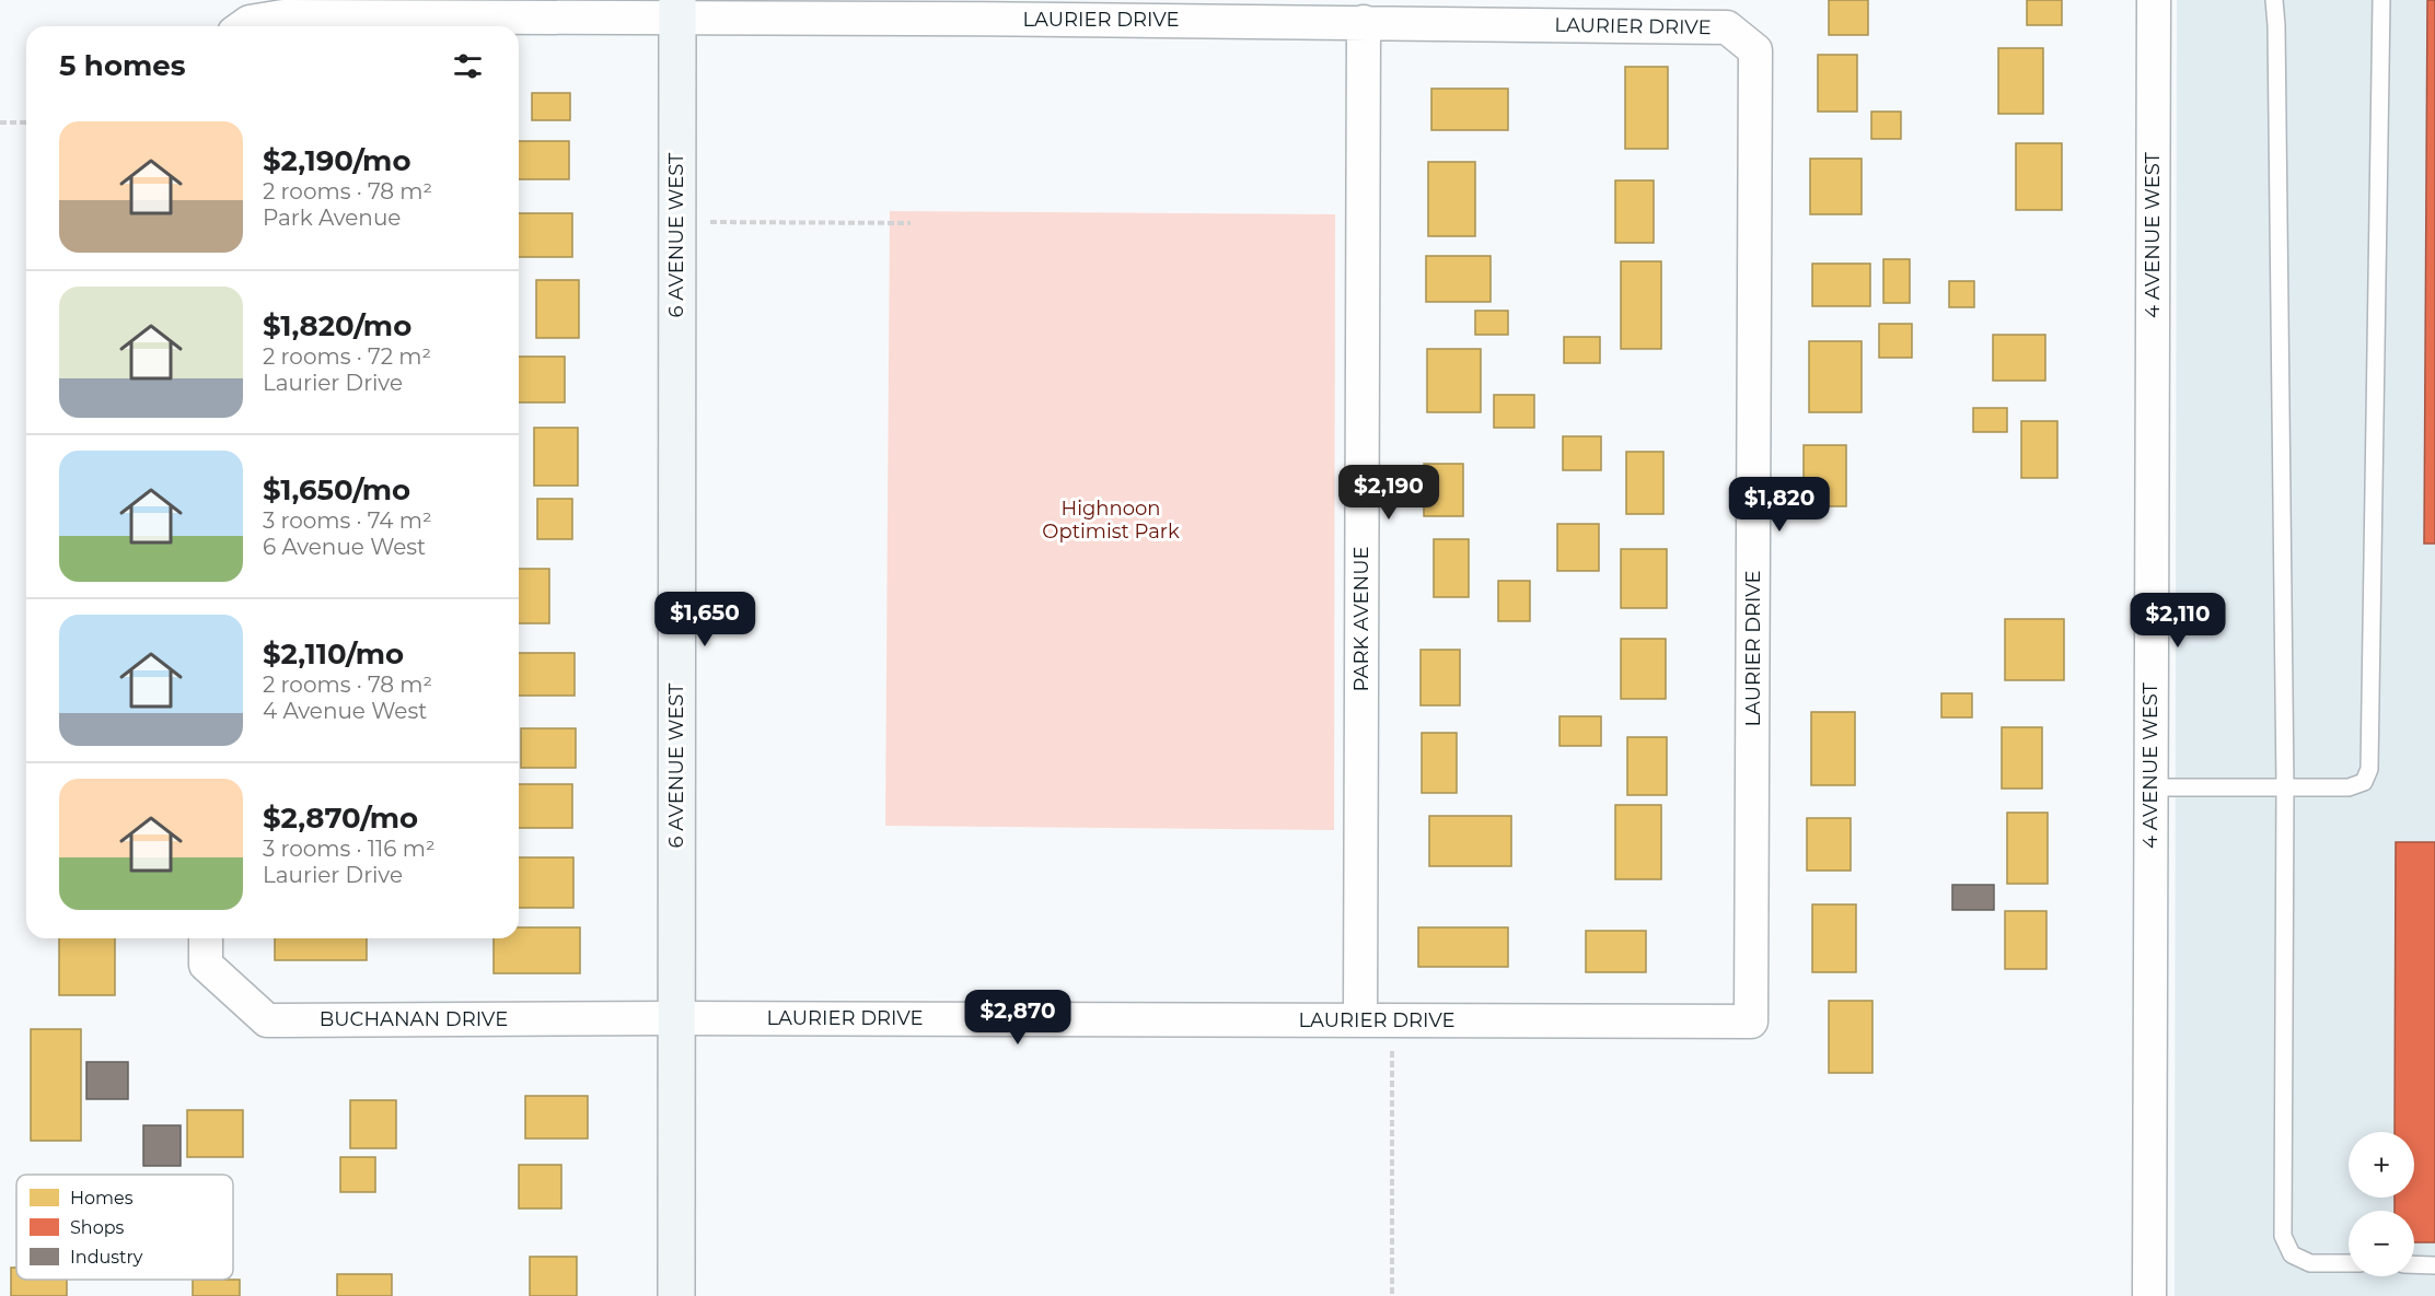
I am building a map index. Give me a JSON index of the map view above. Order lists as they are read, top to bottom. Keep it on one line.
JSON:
{"streets":{"street":["LAURIER DRIVE","6 AVENUE WEST","4 AVENUE WEST","PARK AVENUE","BUCHANAN DRIVE"]},"crossings":[["LAURIER DRIVE","6 AVENUE WEST"],["LAURIER DRIVE","PARK AVENUE"],["LAURIER DRIVE","BUCHANAN DRIVE"],["6 AVENUE WEST","BUCHANAN DRIVE"]],"parks":["Highnoon Optimist Park"],"legend":["Homes","Shops","Industry"],"page":{"heading":"5 homes","list":[{"name":"$2,190/mo","note":"2 rooms · 78 m² · Park Avenue"},{"name":"$1,820/mo","note":"2 rooms · 72 m² · Laurier Drive"},{"name":"$1,650/mo","note":"3 rooms · 74 m² · 6 Avenue West"},{"name":"$2,110/mo","note":"2 rooms · 78 m² · 4 Avenue West"},{"name":"$2,870/mo","note":"3 rooms · 116 m² · Laurier Drive"}],"price":["$2,190","$1,820","$1,650","$2,110","$2,870"],"map_buttons":["+","−"]}}
